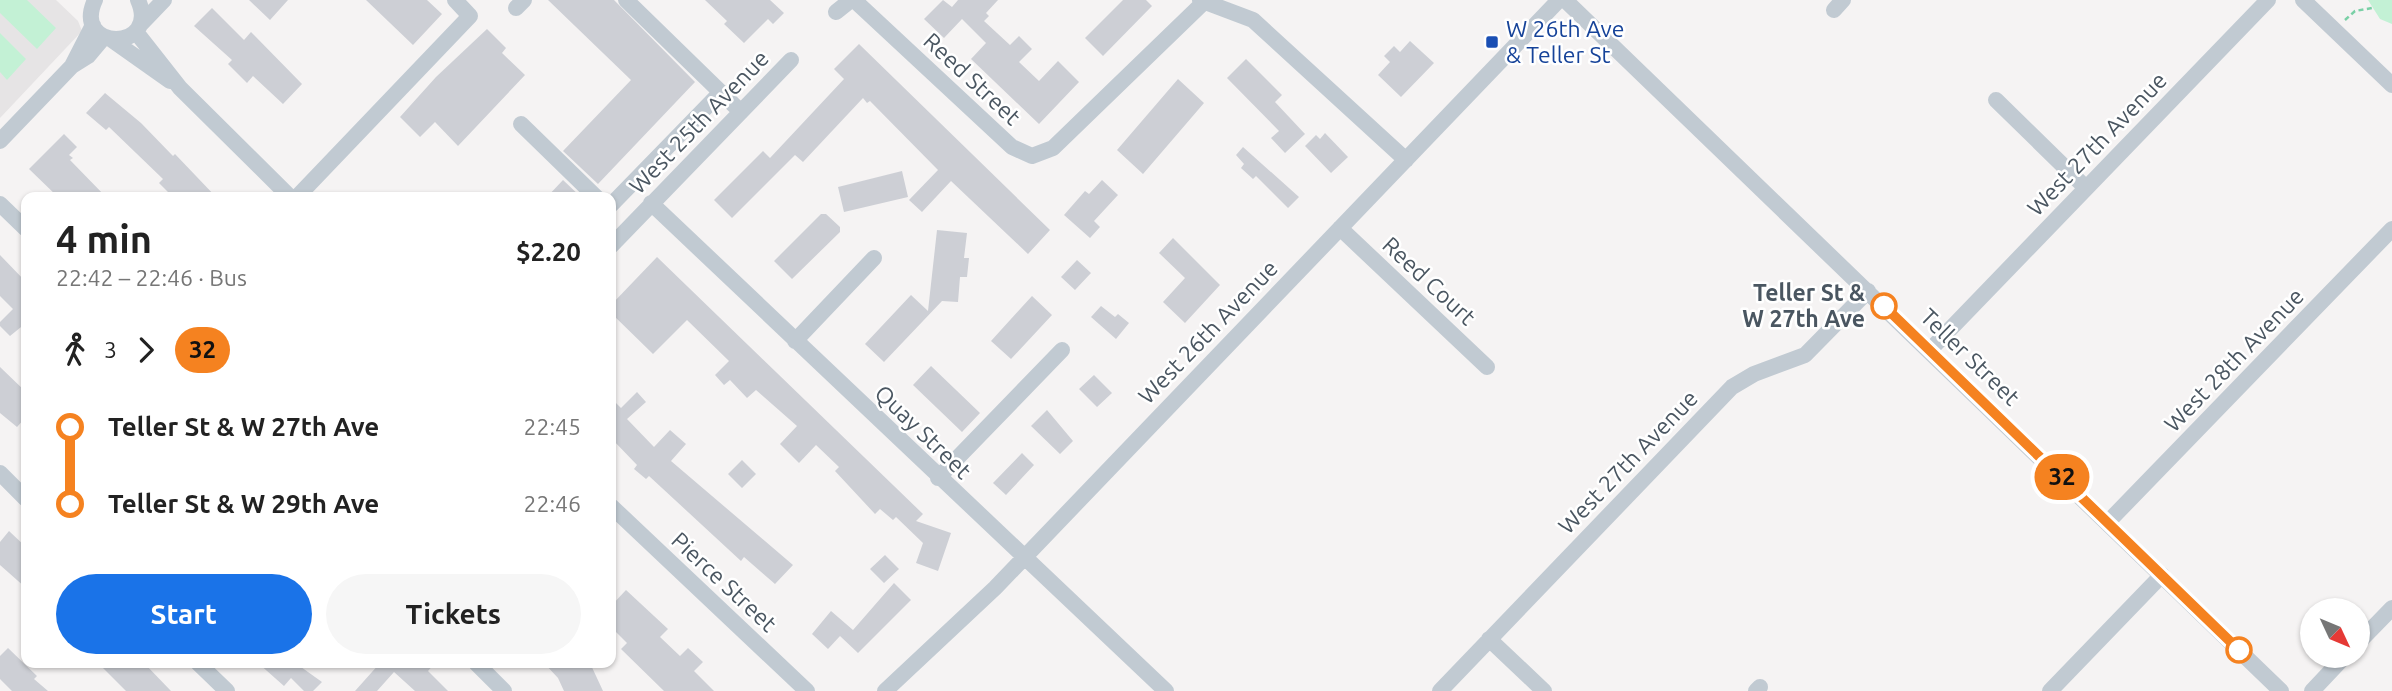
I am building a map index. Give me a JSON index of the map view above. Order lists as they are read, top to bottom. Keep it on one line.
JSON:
{"streets":{"street":["Reed Street","West 25th Avenue","West 27th Avenue","Reed Court","West 26th Avenue","Teller Street","West 28th Avenue","Quay Street","Pierce Street"]},"crossings":[["West 25th Avenue","Quay Street"],["West 27th Avenue","Teller Street"],["Reed Court","West 26th Avenue"],["West 26th Avenue","Teller Street"],["West 26th Avenue","Quay Street"],["Teller Street","West 28th Avenue"]],"places":{"transit":["W 26th Ave & Teller St"],"other":["Teller St & W 27th Ave"]},"lines":["bus line 32"],"north":"bottom right","page":{"on_map":"32","heading":["4 min","22:42 – 22:46 · Bus","$2.20"],"legs":["3","32"],"list":[{"name":"Teller St & W 27th Ave","value":"22:45"},{"name":"Teller St & W 29th Ave","value":"22:46"}],"buttons":["Start","Tickets"]}}
